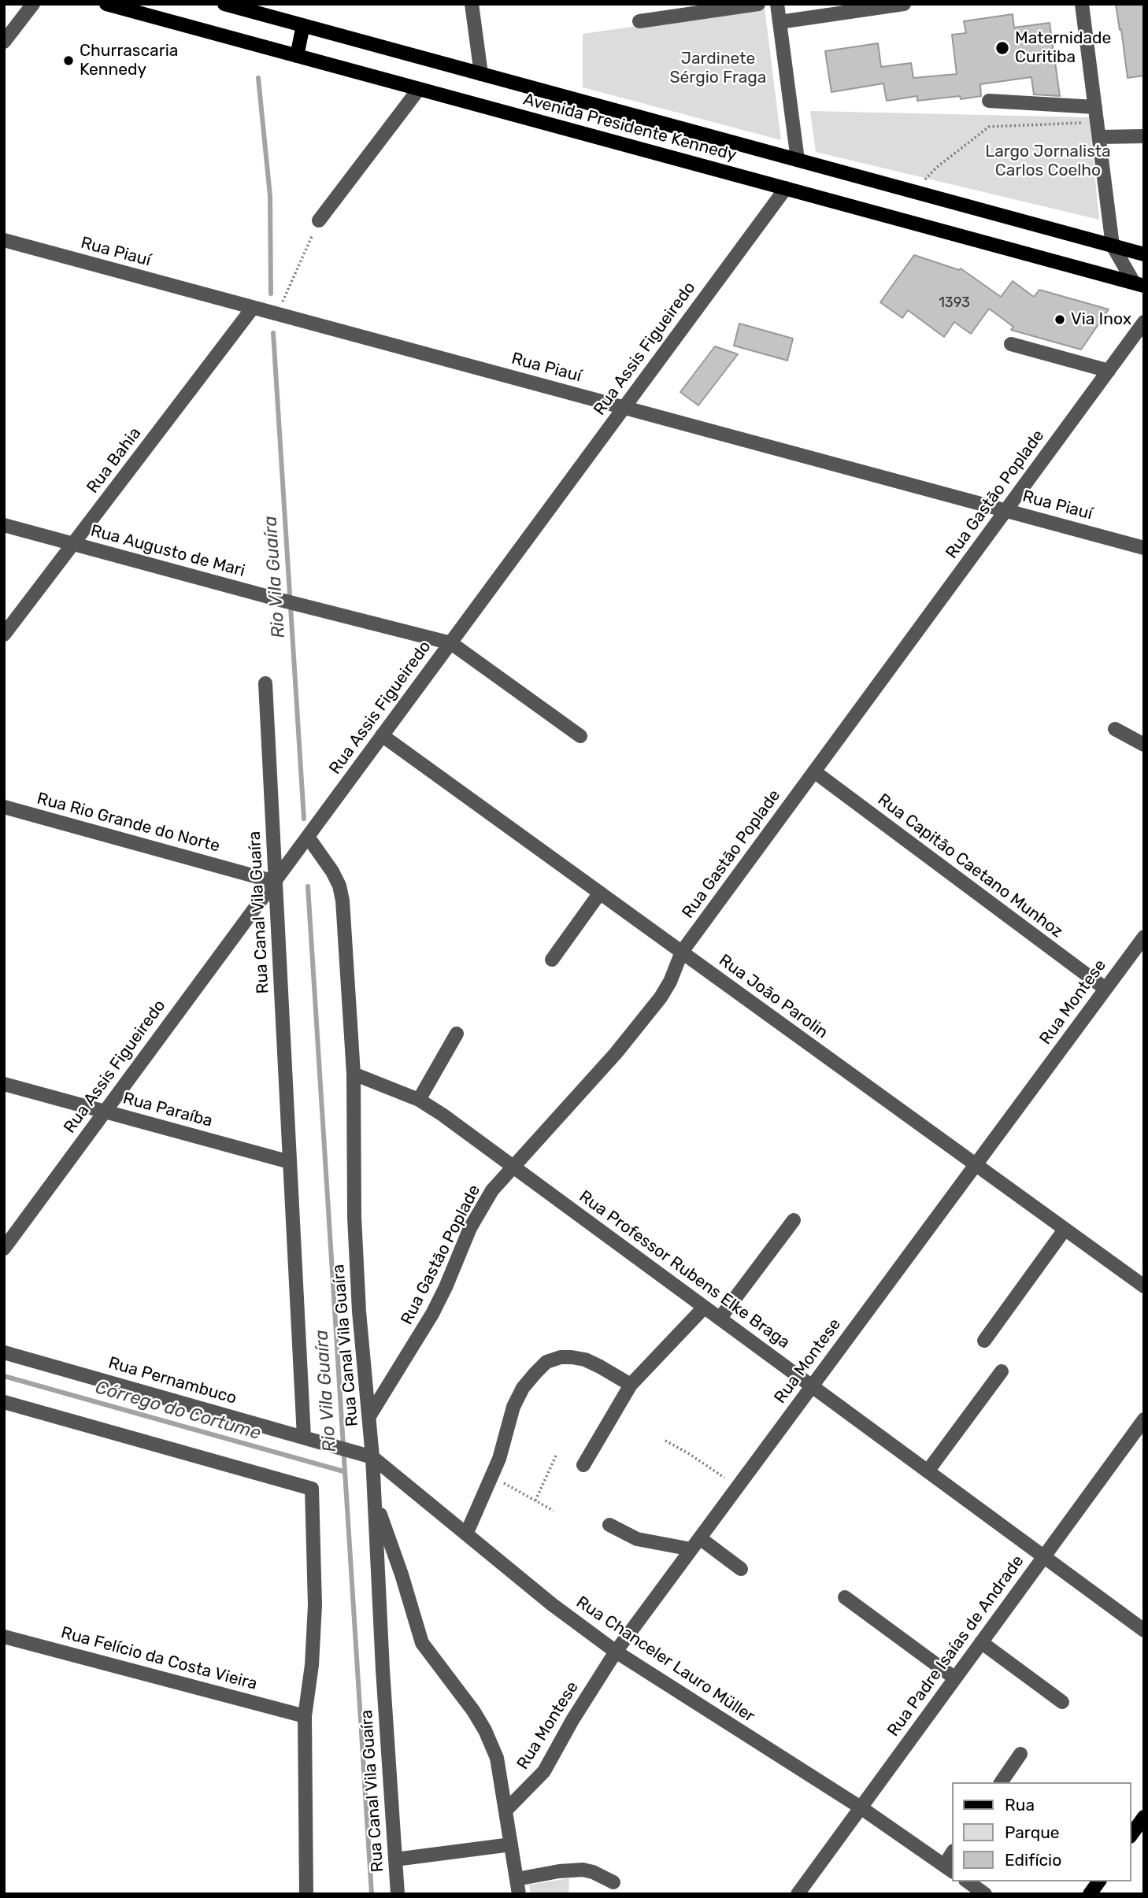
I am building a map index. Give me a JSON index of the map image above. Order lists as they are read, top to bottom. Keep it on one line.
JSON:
{"streets":{"main road":["Avenida Presidente Kennedy"],"street":["Rua Piauí","Rua Assis Figueiredo","Rua Bahia","Rua Gastão Poplade","Rua Augusto de Mari","Rua Rio Grande do Norte","Rua Capitão Caetano Munhoz","Rua Canal Vila Guaíra","Rua João Parolin","Rua Montese","Rua Paraíba","Rua Professor Rubens Elke Braga","Rua Pernambuco","Rua Padre Isaías de Andrade","Rua Felício da Costa Vieira","Rua Chanceler Lauro Müller"]},"crossings":[["Avenida Presidente Kennedy","Rua Assis Figueiredo"],["Rua Piauí","Rua Assis Figueiredo"],["Rua Piauí","Rua Bahia"],["Rua Piauí","Rua Gastão Poplade"],["Rua Assis Figueiredo","Rua Augusto de Mari"],["Rua Assis Figueiredo","Rua Rio Grande do Norte"],["Rua Assis Figueiredo","Rua Canal Vila Guaíra"],["Rua Assis Figueiredo","Rua João Parolin"],["Rua Assis Figueiredo","Rua Paraíba"],["Rua Bahia","Rua Augusto de Mari"],["Rua Gastão Poplade","Rua Capitão Caetano Munhoz"],["Rua Gastão Poplade","Rua Canal Vila Guaíra"],["Rua Gastão Poplade","Rua João Parolin"],["Rua Gastão Poplade","Rua Professor Rubens Elke Braga"],["Rua Rio Grande do Norte","Rua Canal Vila Guaíra"],["Rua Capitão Caetano Munhoz","Rua Montese"],["Rua Canal Vila Guaíra","Rua Paraíba"],["Rua Canal Vila Guaíra","Rua Professor Rubens Elke Braga"],["Rua Canal Vila Guaíra","Rua Pernambuco"],["Rua Canal Vila Guaíra","Rua Chanceler Lauro Müller"],["Rua João Parolin","Rua Montese"],["Rua Montese","Rua Professor Rubens Elke Braga"],["Rua Montese","Rua Chanceler Lauro Müller"],["Rua Professor Rubens Elke Braga","Rua Padre Isaías de Andrade"],["Rua Pernambuco","Rua Chanceler Lauro Müller"],["Rua Padre Isaías de Andrade","Rua Chanceler Lauro Müller"]],"water":["Rio Vila Guaíra","Córrego do Cortume"],"parks":["Jardinete Sérgio Fraga","Largo Jornalista Carlos Coelho"],"places":["Maternidade Curitiba","Churrascaria Kennedy","Via Inox"],"house_numbers":["1393"],"legend":["Rua","Parque","Edifício"]}
